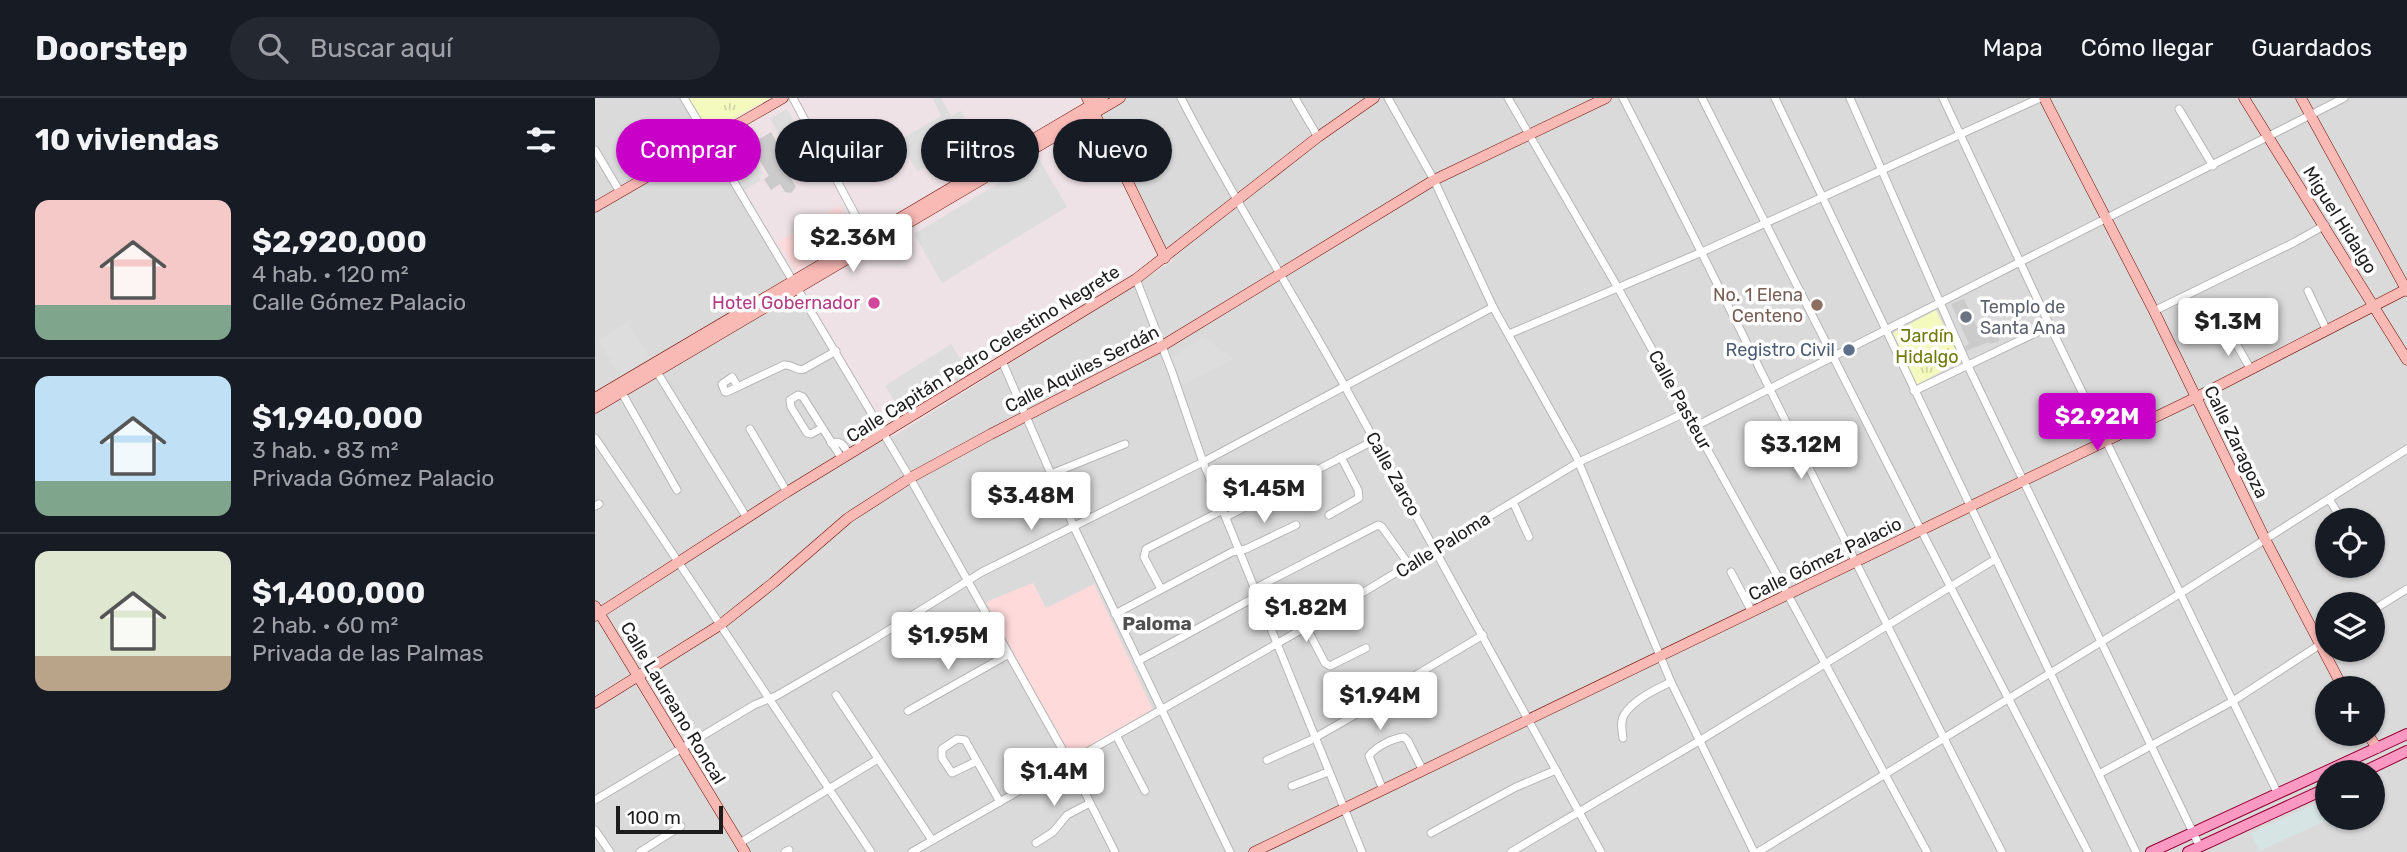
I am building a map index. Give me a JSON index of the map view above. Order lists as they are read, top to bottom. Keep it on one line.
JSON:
{"streets":{"street":["Miguel Hidalgo","Calle Capitán Pedro Celestino Negrete","Calle Aquiles Serdán","Calle Pasteur","Calle Zaragoza","Calle Zarco","Calle Paloma","Calle Gómez Palacio","Calle Laureano Roncal"]},"crossings":[["Miguel Hidalgo","Calle Gómez Palacio"],["Calle Capitán Pedro Celestino Negrete","Calle Zarco"],["Calle Capitán Pedro Celestino Negrete","Calle Laureano Roncal"],["Calle Aquiles Serdán","Calle Pasteur"],["Calle Aquiles Serdán","Calle Zarco"],["Calle Aquiles Serdán","Calle Laureano Roncal"],["Calle Pasteur","Calle Paloma"],["Calle Pasteur","Calle Gómez Palacio"],["Calle Zaragoza","Calle Gómez Palacio"],["Calle Zarco","Calle Paloma"],["Calle Zarco","Calle Gómez Palacio"]],"districts":["Paloma"],"parks":["Jardín Hidalgo"],"places":["Hotel Gobernador","No. 1 Elena Centeno","Templo de Santa Ana","Registro Civil"],"scale_bar":"100 m","page":{"header":"Doorstep","search":"Buscar aquí","nav":["Mapa","Cómo llegar","Guardados"],"heading":"10 viviendas","chip":["Comprar","Alquilar","Filtros","Nuevo"],"list":[{"name":"$2,920,000","note":"4 hab. · 120 m² · Calle Gómez Palacio"},{"name":"$1,940,000","note":"3 hab. · 83 m² · Privada Gómez Palacio"},{"name":"$1,400,000","note":"2 hab. · 60 m² · Privada de las Palmas"}],"price":["$2.36M","$1.3M","$2.92M","$3.12M","$1.45M","$3.48M","$1.82M","$1.95M","$1.94M","$1.4M"],"map_buttons":["+","−"],"scale":"100 m"}}
